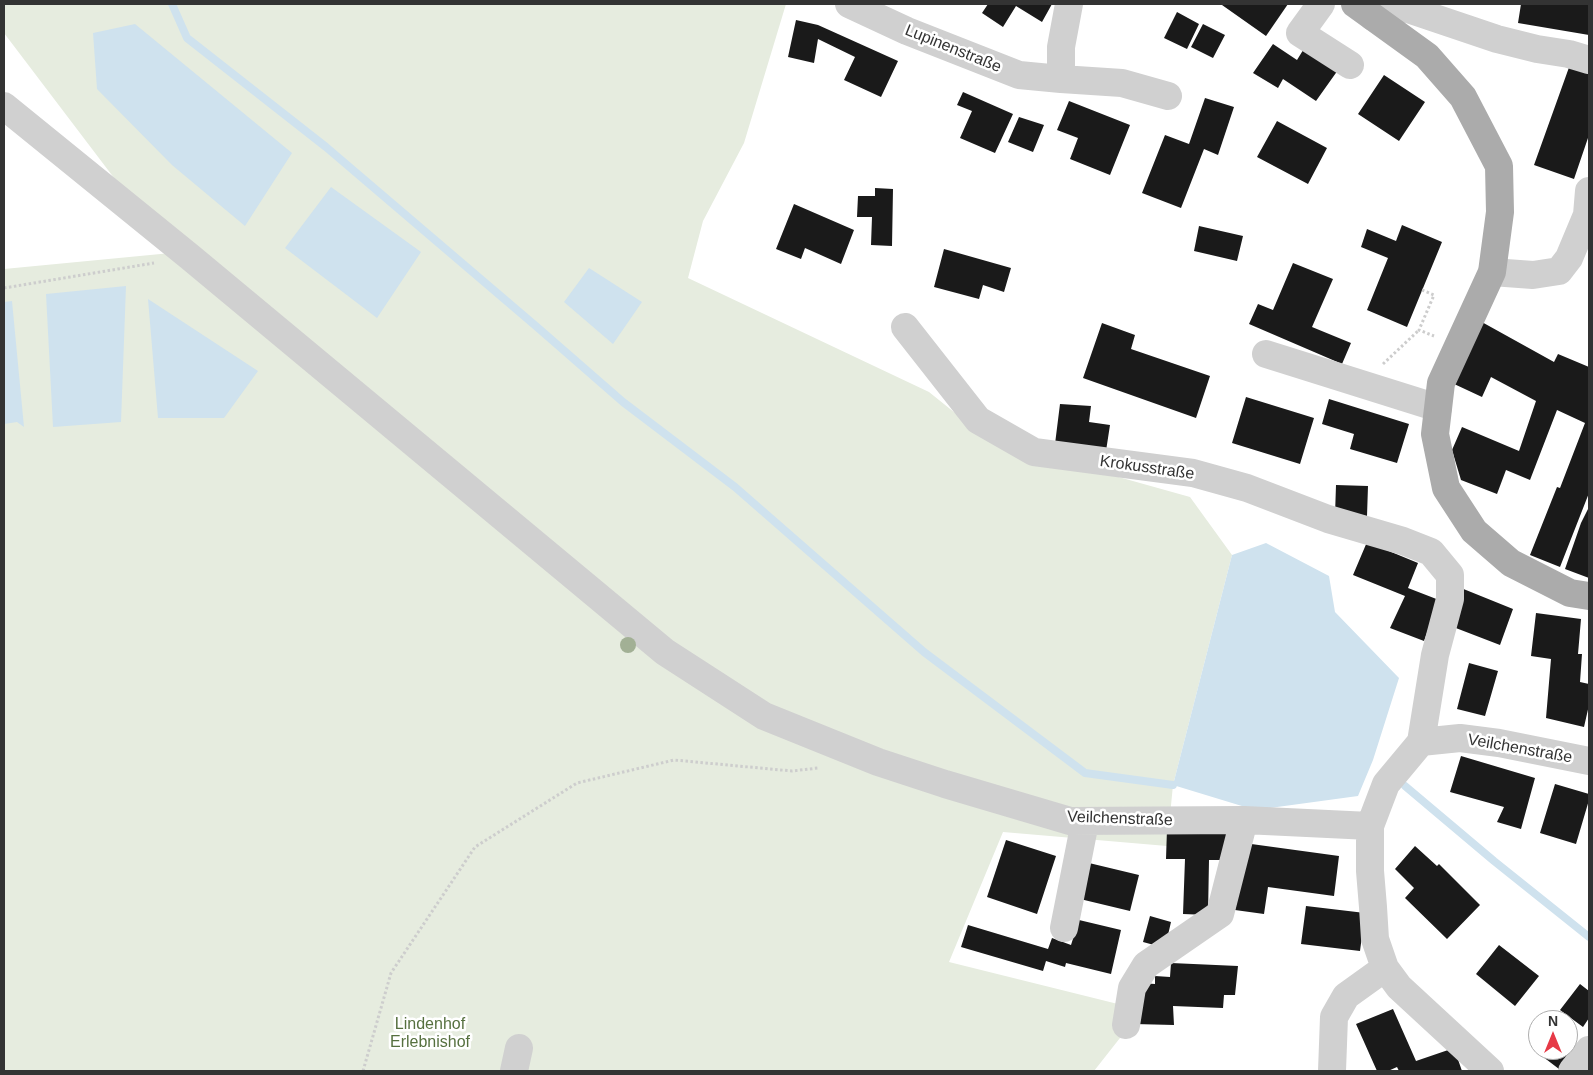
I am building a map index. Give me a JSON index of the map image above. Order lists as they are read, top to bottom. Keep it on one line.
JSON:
{"streets":{"street":["Lupinenstraße","Krokusstraße","Veilchenstraße"]},"crossings":[["Krokusstraße","Veilchenstraße"]],"parks":["Lindenhof Erlebnishof"],"north":"top"}
